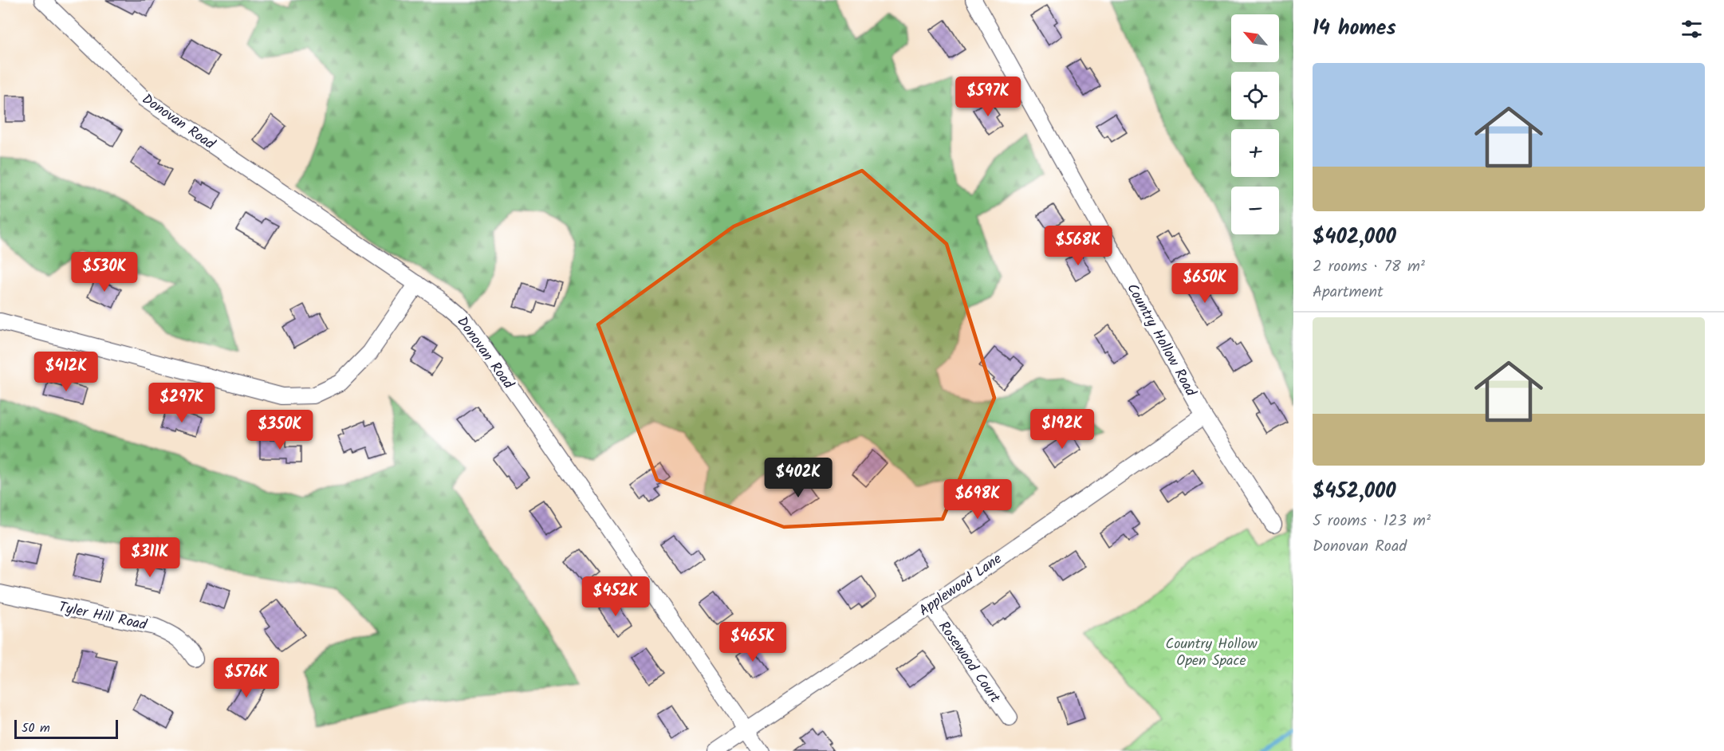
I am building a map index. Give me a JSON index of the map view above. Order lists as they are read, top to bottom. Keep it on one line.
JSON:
{"streets":{"street":["Donovan Road","Country Hollow Road","Applewood Lane","Tyler Hill Road","Rosewood Court"]},"crossings":[["Donovan Road","Applewood Lane"],["Country Hollow Road","Applewood Lane"],["Applewood Lane","Rosewood Court"]],"parks":["Country Hollow Open Space"],"scale_bar":"50 m","north":"top left","page":{"heading":"14 homes","map_buttons":["+","−"],"list":[{"name":"$402,000","note":"2 rooms · 78 m² · Apartment"},{"name":"$452,000","note":"5 rooms · 123 m² · Donovan Road"}],"price":["$597K","$568K","$530K","$650K","$412K","$297K","$192K","$350K","$402K","$698K","$311K","$452K","$465K","$576K"],"scale":"50 m"}}
